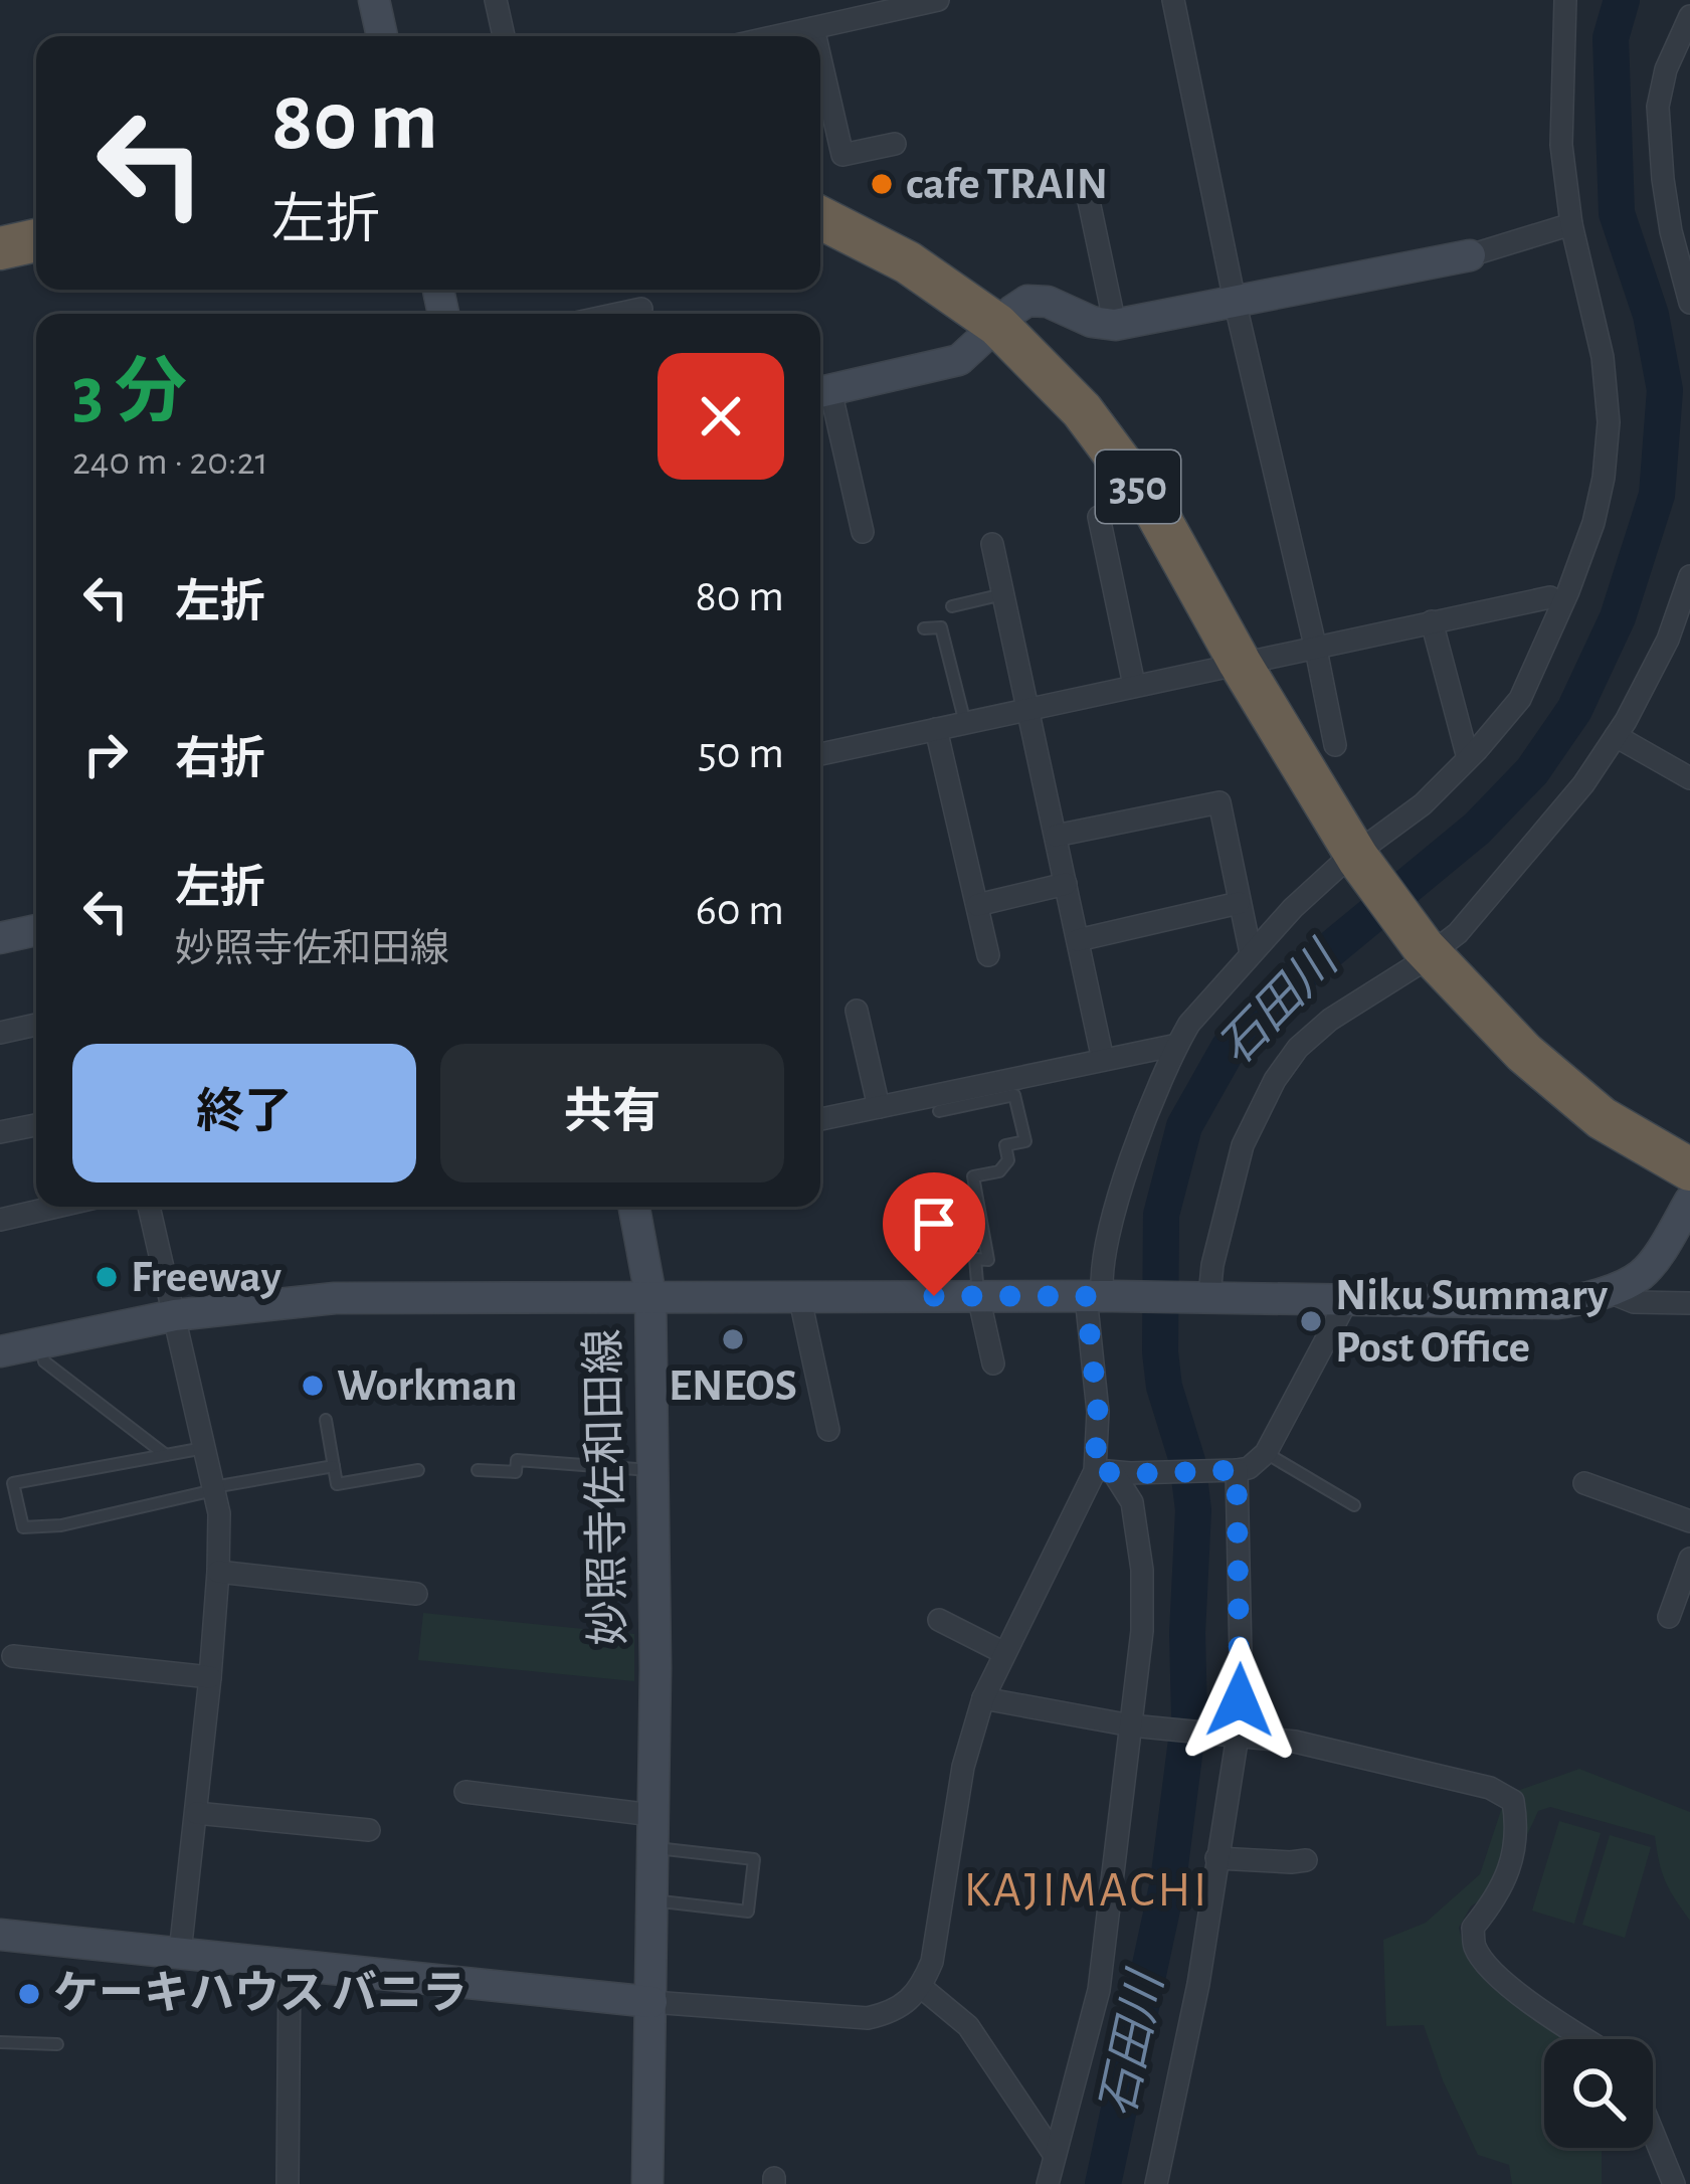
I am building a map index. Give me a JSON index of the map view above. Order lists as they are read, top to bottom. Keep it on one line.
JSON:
{"streets":{"highway":["350"],"street":["妙照寺佐和田線"]},"districts":["KAJIMACHI"],"water":["石田川"],"places":["cafe TRAIN","Freeway","Niku Summary Post Office","ENEOS","Workman","ケーキハウス バニラ"],"page":{"turn":["80 m","左折"],"heading":["3 分","240 m · 20:21"],"list":[{"name":"左折","value":"80 m"},{"name":"右折","value":"50 m"},{"name":"左折","note":"妙照寺佐和田線","value":"60 m"}],"buttons":["終了","共有"]}}
